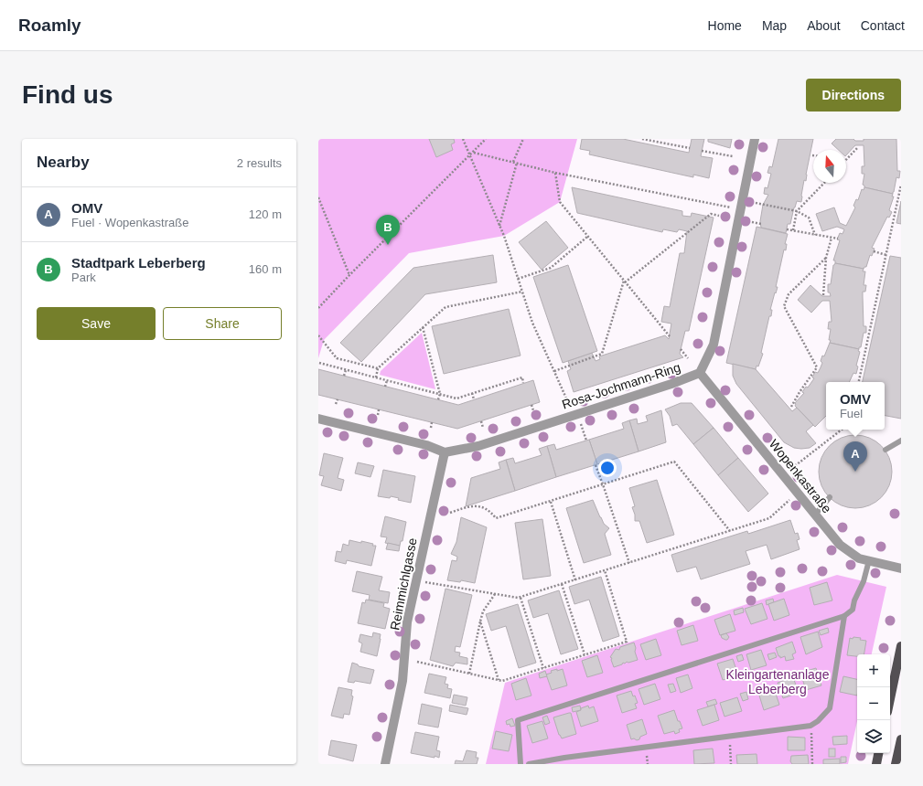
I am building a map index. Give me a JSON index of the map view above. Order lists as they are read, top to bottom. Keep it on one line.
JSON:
{"streets":{"street":["Rosa-Jochmann-Ring","Wopenkastraße","Reimmichlgasse"]},"crossings":[["Rosa-Jochmann-Ring","Wopenkastraße"],["Rosa-Jochmann-Ring","Reimmichlgasse"]],"parks":["Kleingartenanlage Leberberg"],"north":"top","page":{"header":"Roamly","nav":["Home","Map","About","Contact"],"buttons":["Directions",["Save","Share"]],"title":"Find us","heading":["Nearby","2 results"],"list":[{"mark":"A","name":"OMV","note":"Fuel · Wopenkastraße","value":"120 m"},{"mark":"B","name":"Stadtpark Leberberg","note":"Park","value":"160 m"}],"pins":["B","A"],"popup":["OMV","Fuel"],"map_buttons":["+","−"]}}
